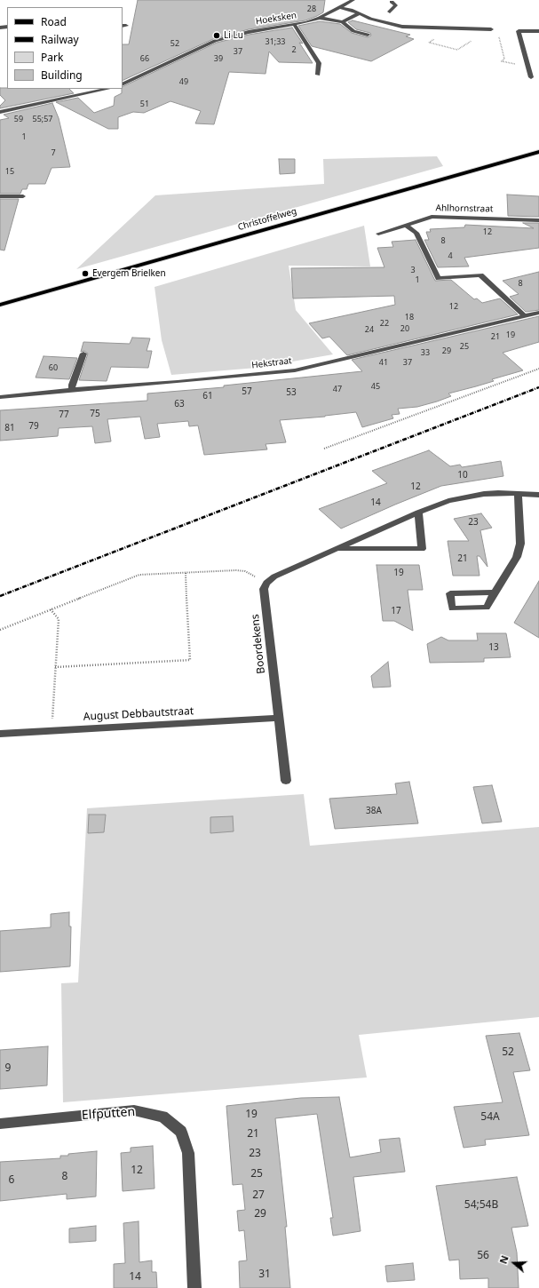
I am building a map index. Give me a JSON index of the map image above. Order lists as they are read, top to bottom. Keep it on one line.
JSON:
{"streets":{"main road":["Christoffelweg"],"street":["Hoeksken","Ahlhornstraat","Hekstraat","Boordekens","August Debbautstraat","Elfputten"]},"crossings":[["Boordekens","August Debbautstraat"]],"places":["Li Lu","Evergem Brielken"],"house_numbers":["28","31;33","52","2","37","66","39","49","51","59","55;57","1","7","15","12","8","4","3","1","8","12","18","22","20","24","19","21","25","29","33","41","37","60","45","47","57","53","61","63","75","77","79","81","10","12","14","23","21","19","17","13","38A","52","9","19","54A","21","23","12","25","8","6","27","54;54B","29","56","31","14"],"legend":["Road","Railway","Park","Building"],"north":"left"}
